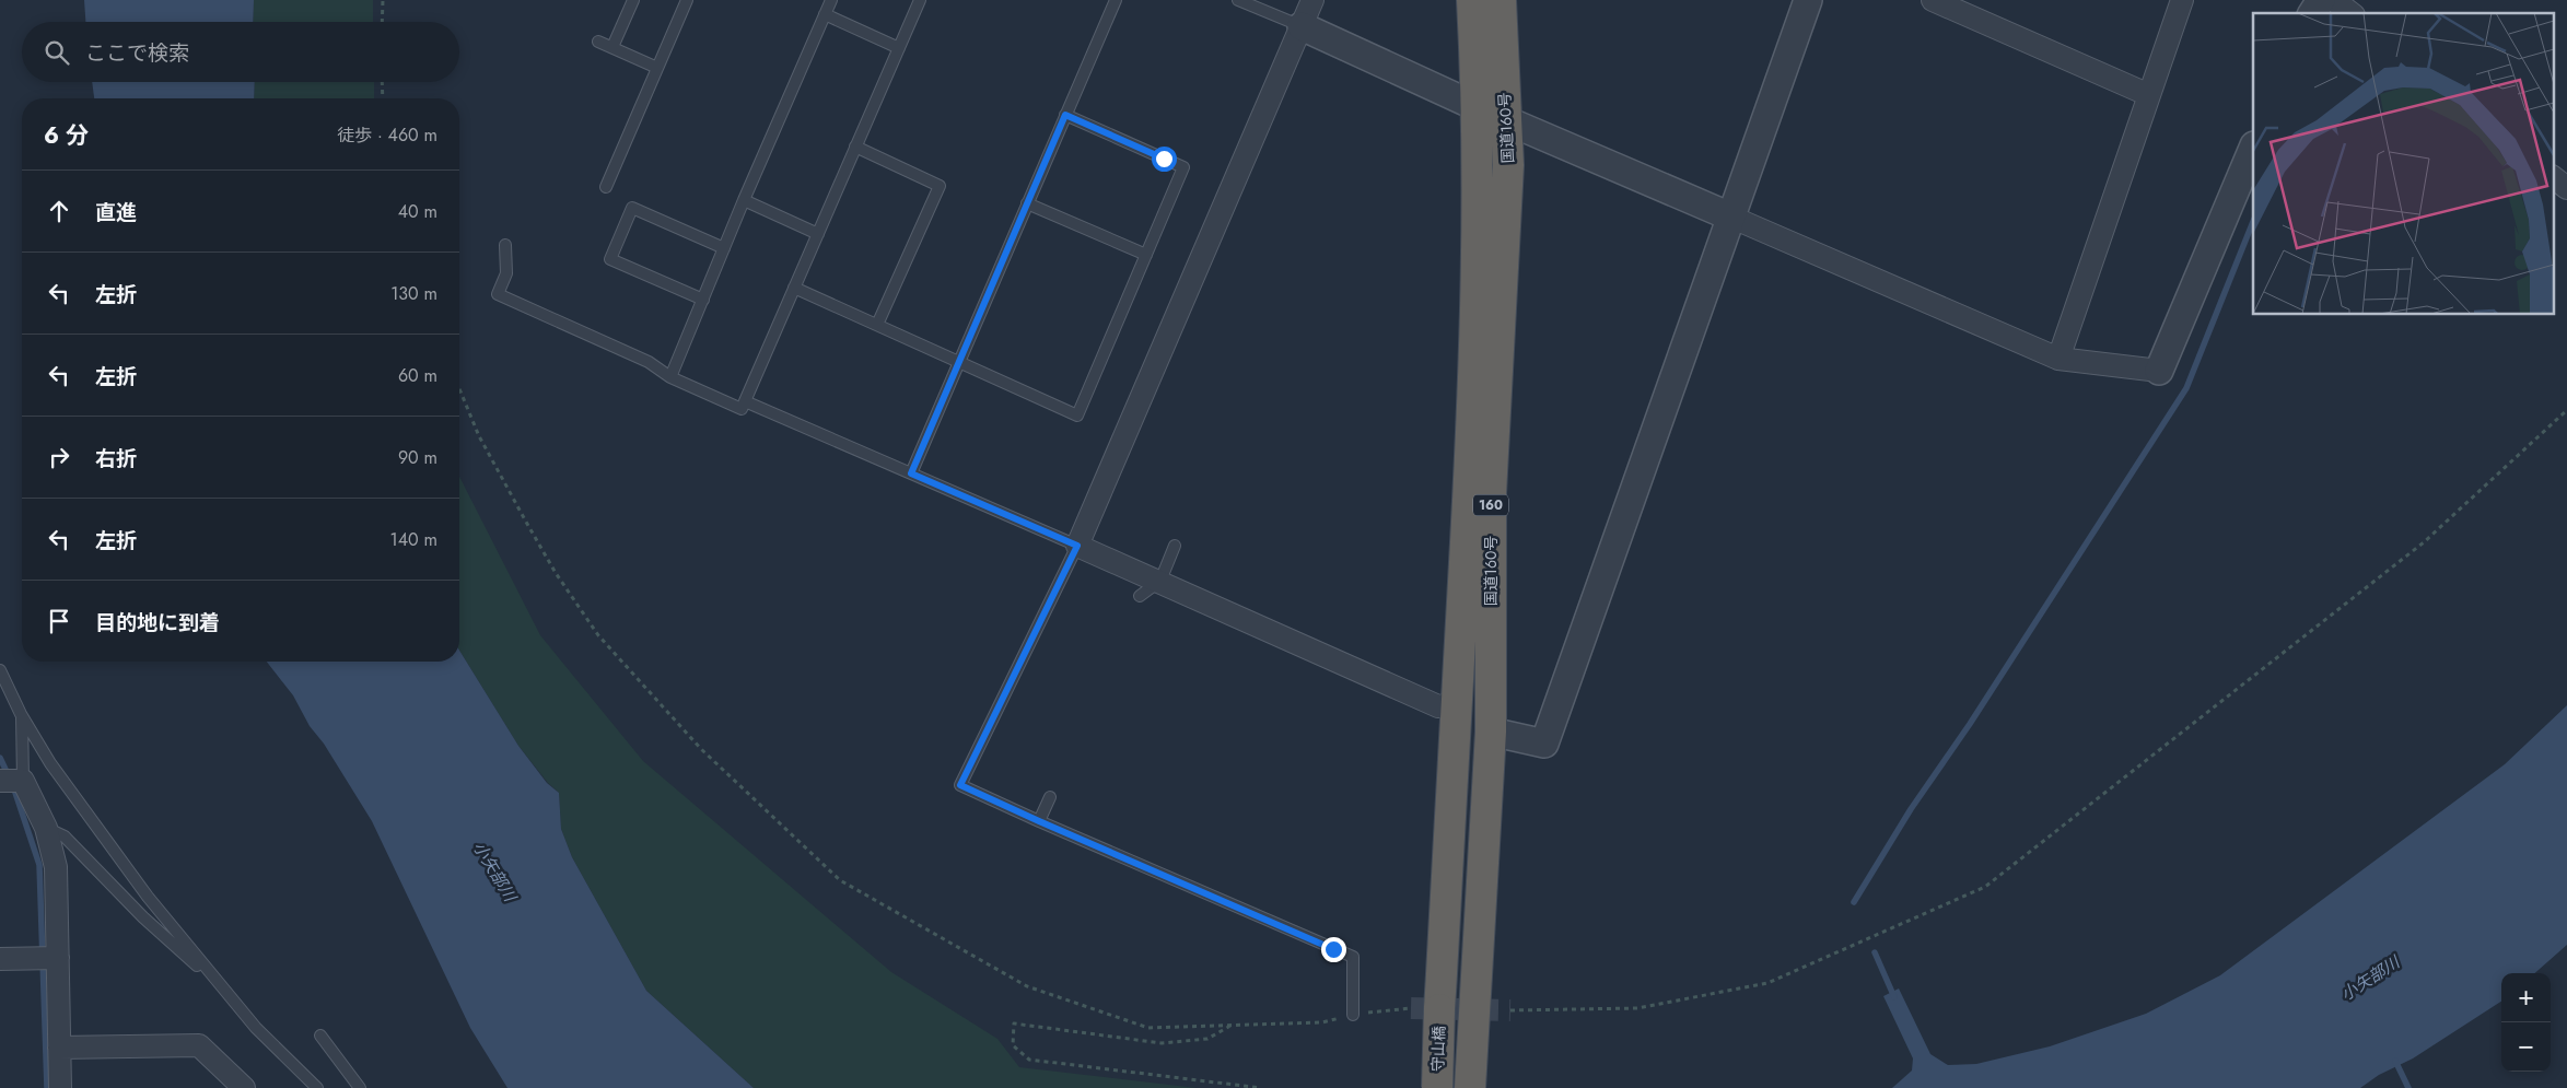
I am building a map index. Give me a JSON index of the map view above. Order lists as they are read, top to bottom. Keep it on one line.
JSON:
{"streets":{"highway":["国道160号","160","守山橋"]},"crossings":[["国道160号","守山橋"]],"water":["小矢部川"],"page":{"search":"ここで検索","heading":["6 分","徒歩 · 460 m"],"list":[["直進","40 m"],["左折","130 m"],["左折","60 m"],["右折","90 m"],["左折","140 m"],"目的地に到着"],"map_buttons":["+","−"]}}
